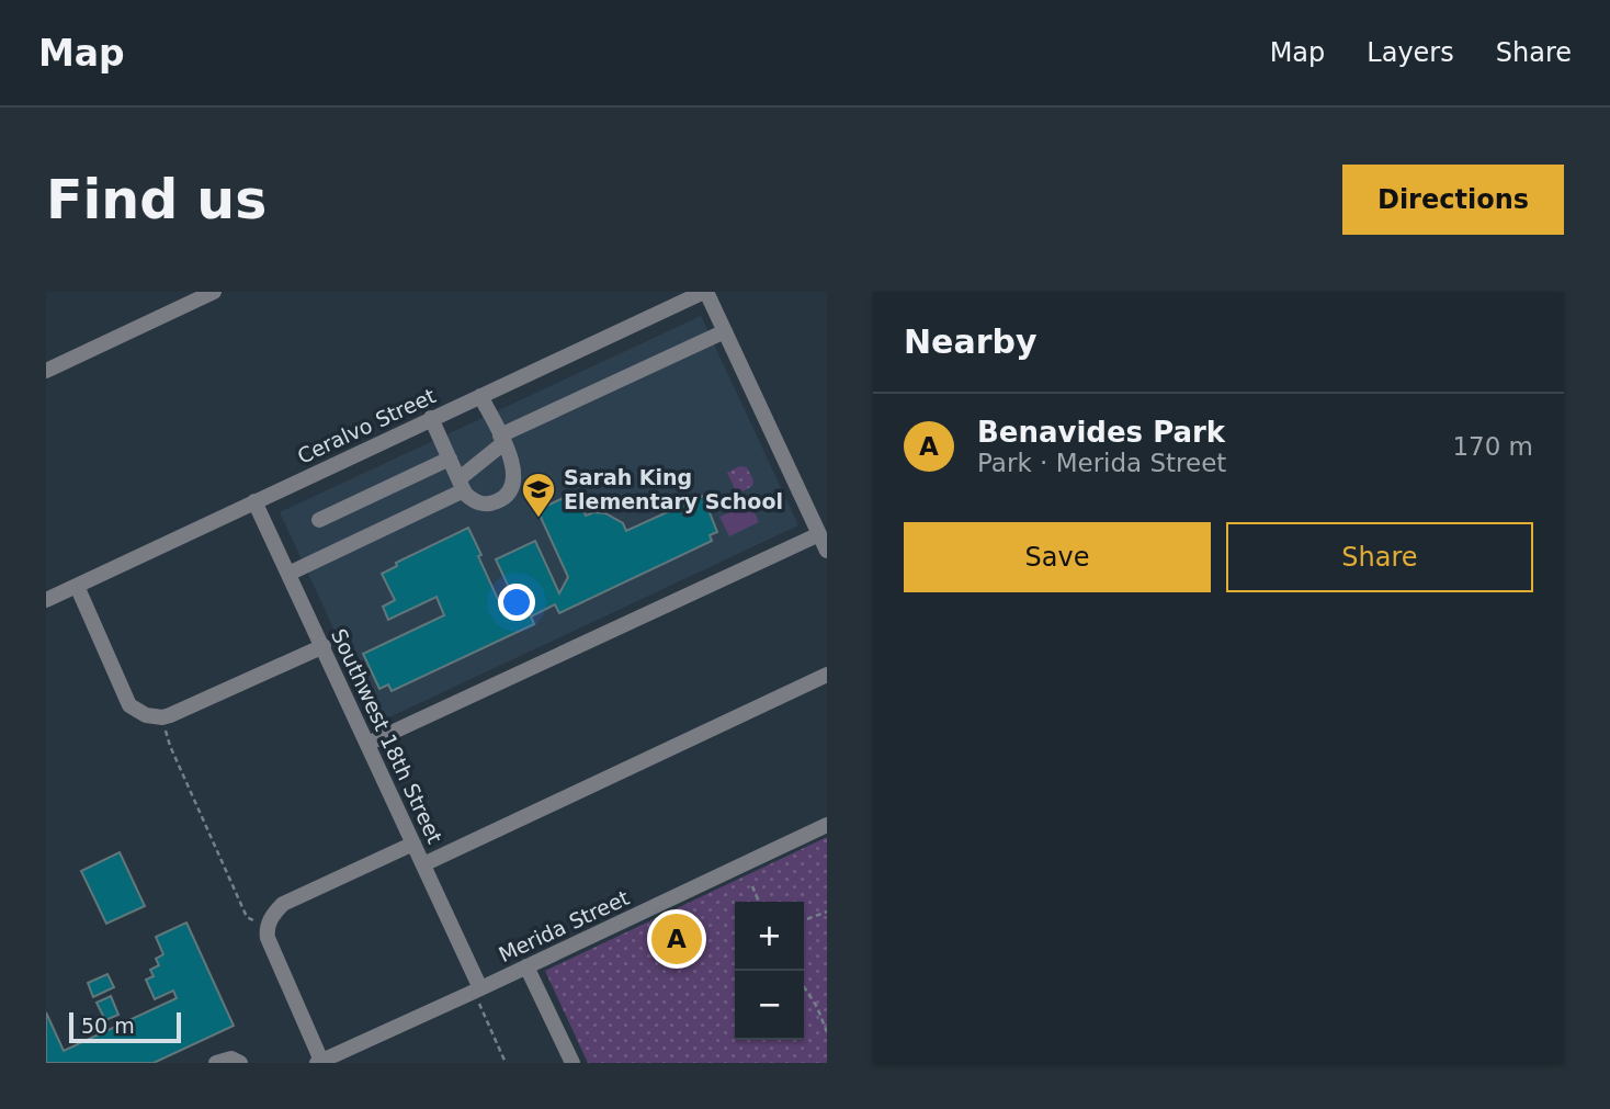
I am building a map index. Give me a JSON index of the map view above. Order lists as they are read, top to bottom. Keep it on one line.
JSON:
{"streets":{"street":["Ceralvo Street","Southwest 18th Street","Merida Street"]},"crossings":[["Ceralvo Street","Southwest 18th Street"],["Southwest 18th Street","Merida Street"]],"places":{"school or university":["Sarah King Elementary School"]},"scale_bar":"50 m","page":{"header":"Map","nav":["Map","Layers","Share"],"buttons":["Directions",["Save","Share"]],"title":"Find us","heading":"Nearby","list":[{"mark":"A","name":"Benavides Park","note":"Park · Merida Street","value":"170 m"}],"map_buttons":["+","−"],"pins":"A","scale":"50 m"}}
